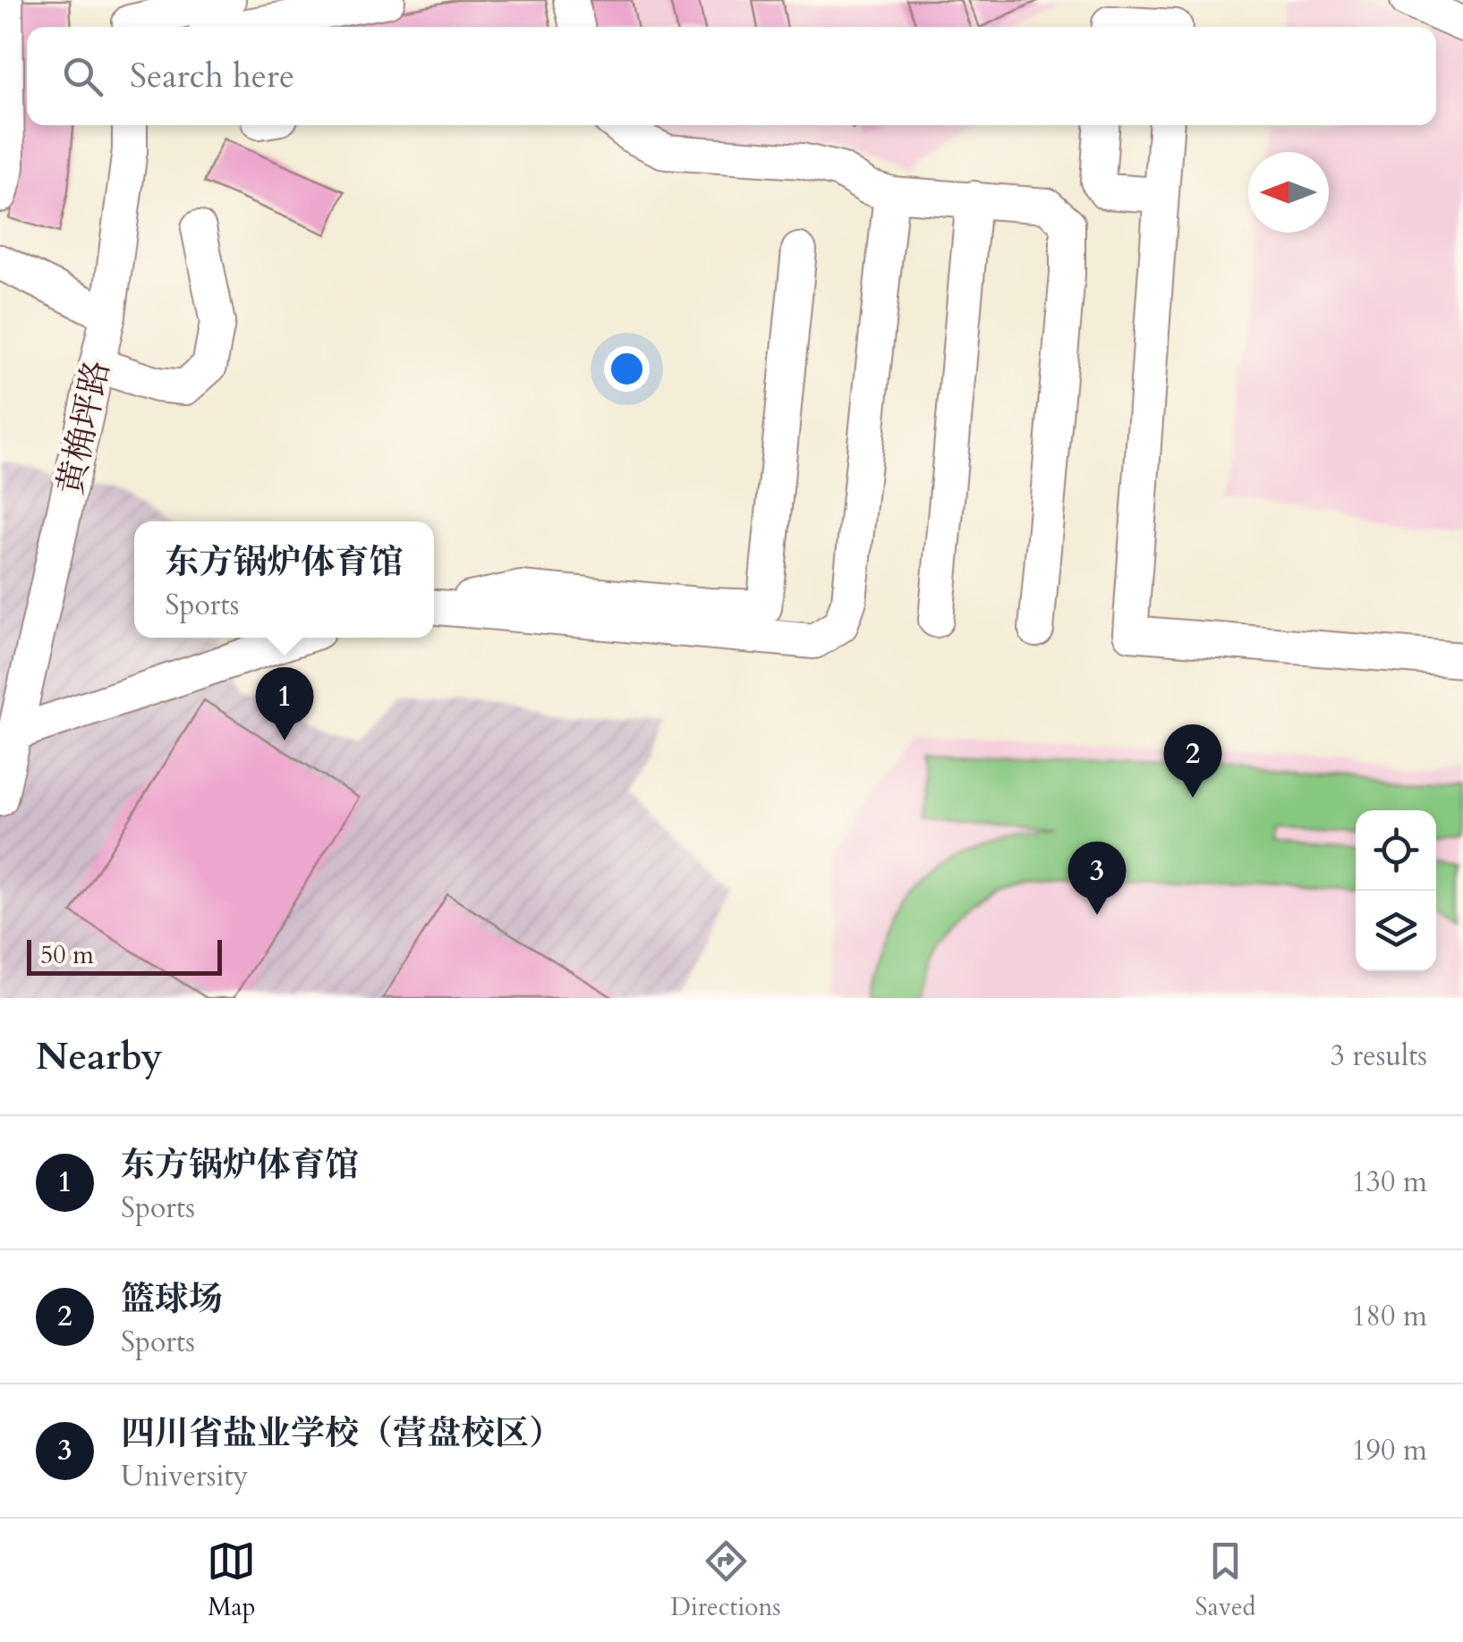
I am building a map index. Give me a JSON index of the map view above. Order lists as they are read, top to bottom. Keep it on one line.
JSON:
{"streets":{"street":["黄桷坪路"]},"scale_bar":"50 m","north":"left","page":{"search":"Search here","popup":["东方锅炉体育馆","Sports"],"pins":["1","2","3"],"scale":"50 m","heading":["Nearby","3 results"],"list":[{"mark":"1","name":"东方锅炉体育馆","note":"Sports","value":"130 m"},{"mark":"2","name":"篮球场","note":"Sports","value":"180 m"},{"mark":"3","name":"四川省盐业学校（营盘校区）","note":"University","value":"190 m"}],"nav":["Map","Directions","Saved"]}}
